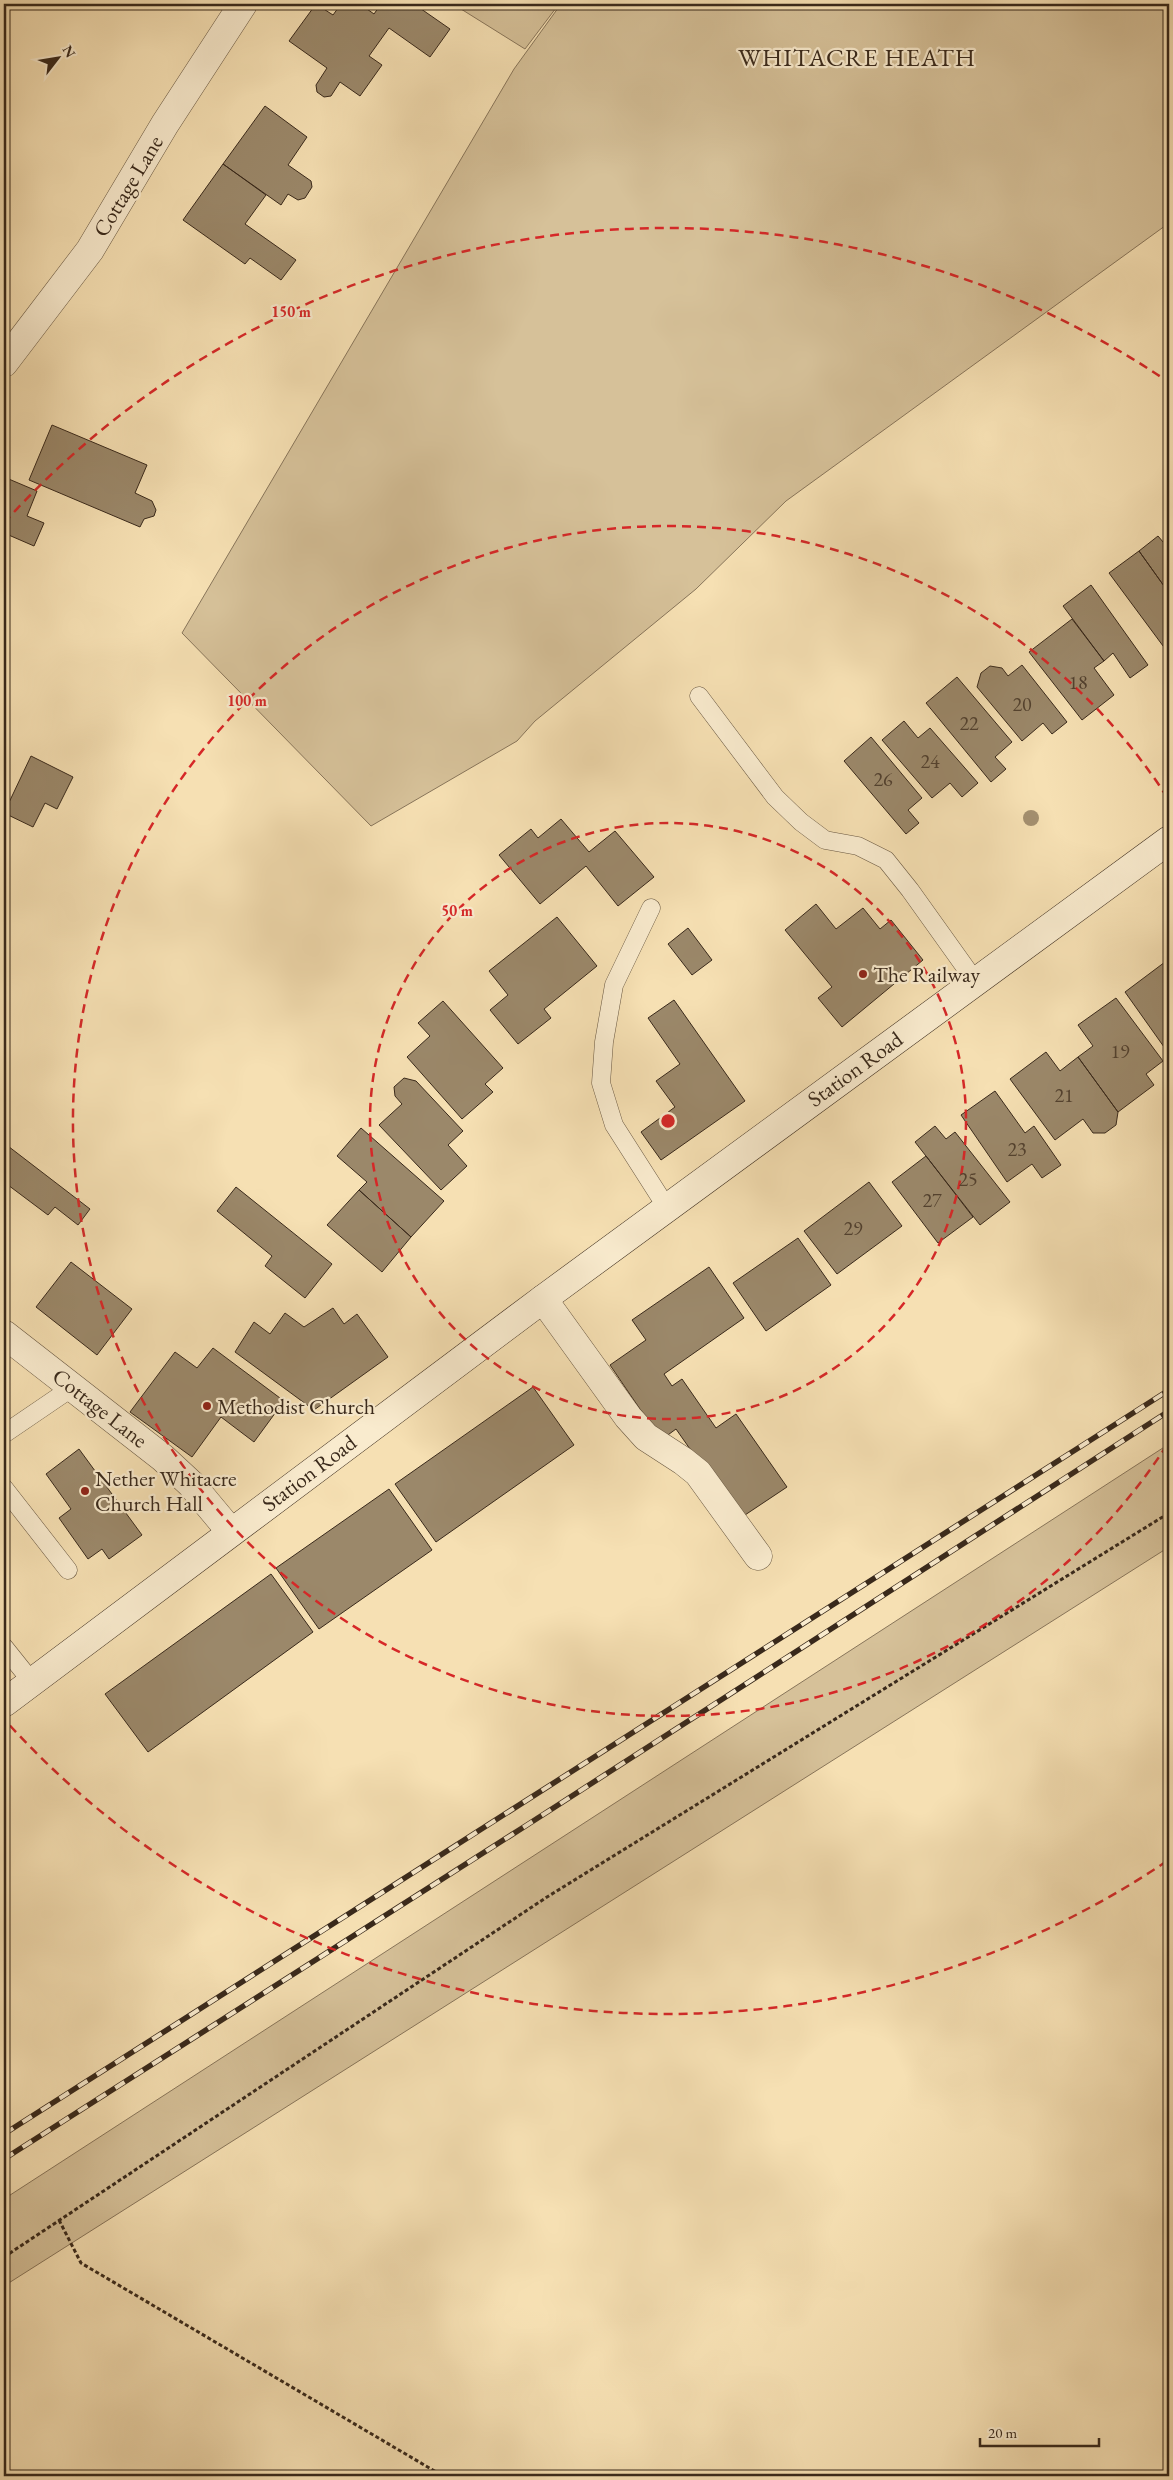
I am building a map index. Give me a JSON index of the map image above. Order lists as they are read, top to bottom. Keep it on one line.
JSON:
{"streets":{"street":["Cottage Lane","Station Road"]},"crossings":[["Cottage Lane","Station Road"]],"districts":["WHITACRE HEATH"],"places":["The Railway","Methodist Church","Nether Whitacre Church Hall"],"house_numbers":["18","20","22","24","26","19","21","23","25","27","29"],"scale_bar":"20 m","north":"top right","rings":["150 m","100 m","50 m"]}
